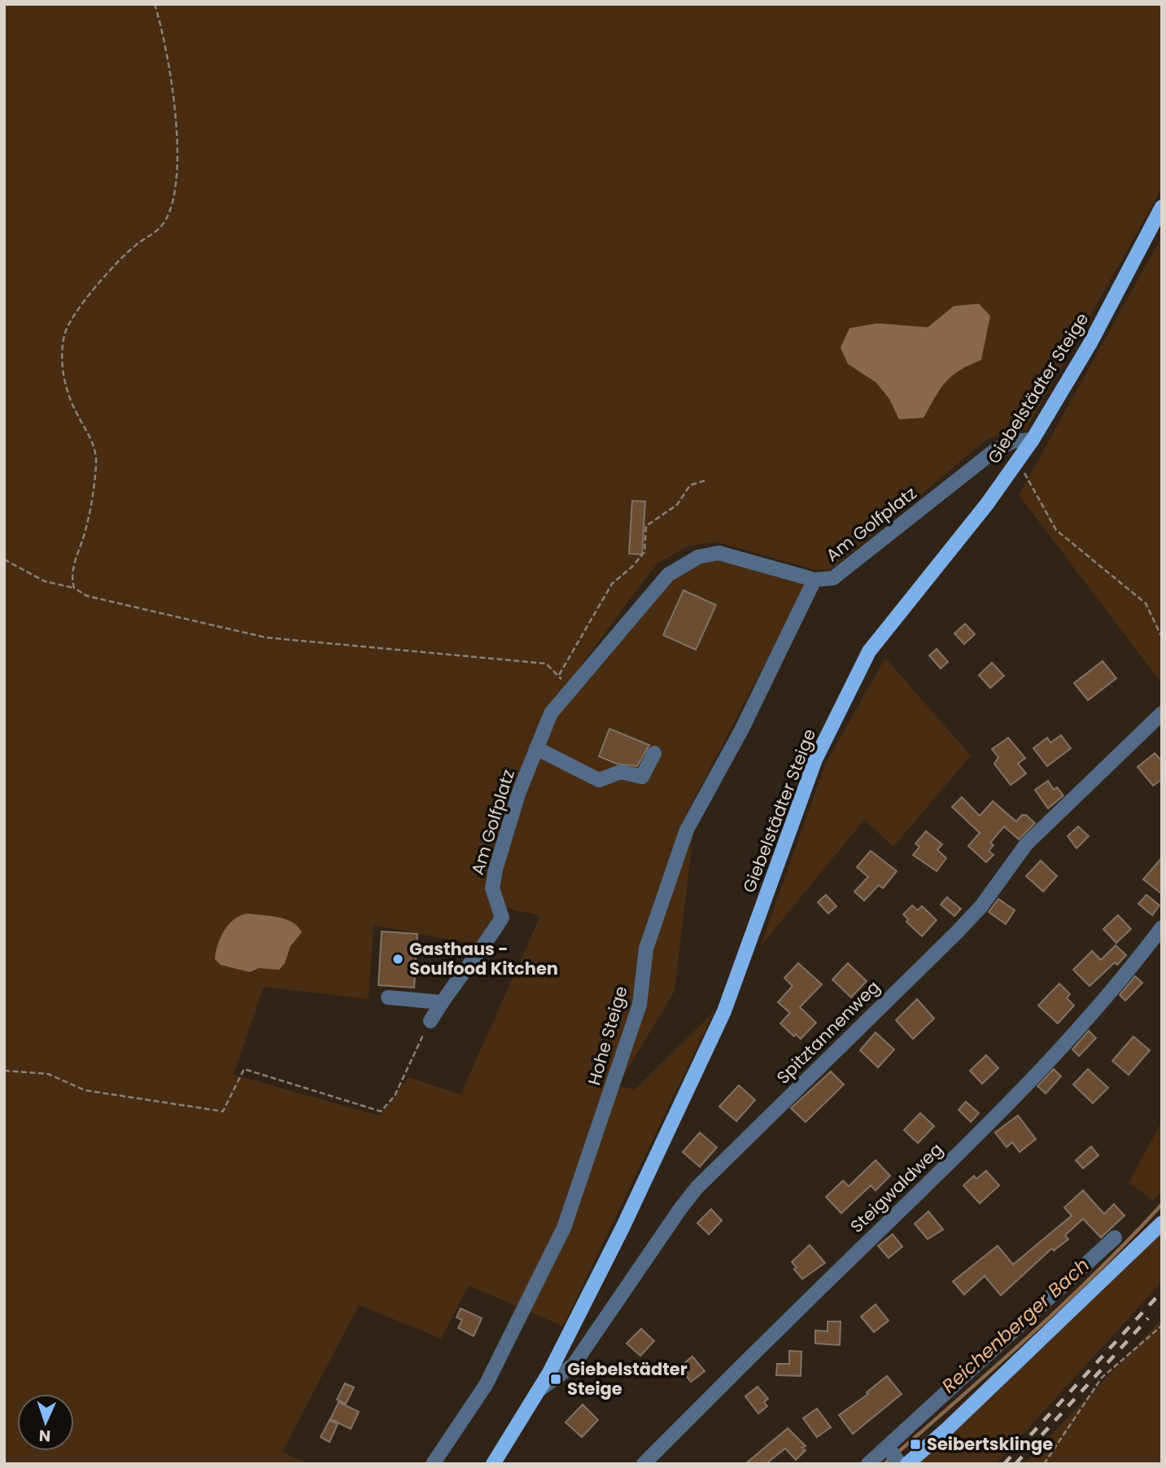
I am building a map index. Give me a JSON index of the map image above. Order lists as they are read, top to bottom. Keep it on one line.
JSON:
{"streets":{"main road":["Giebelstädter Steige"],"street":["Am Golfplatz","Spitztannenweg","Hohe Steige","Steigwaldweg"]},"crossings":[["Giebelstädter Steige","Am Golfplatz"],["Giebelstädter Steige","Spitztannenweg"],["Am Golfplatz","Hohe Steige"]],"water":["Reichenberger Bach"],"places":{"other":["Gasthaus - Soulfood Kitchen"],"transit":["Giebelstädter Steige","Seibertsklinge"]},"north":"bottom"}
